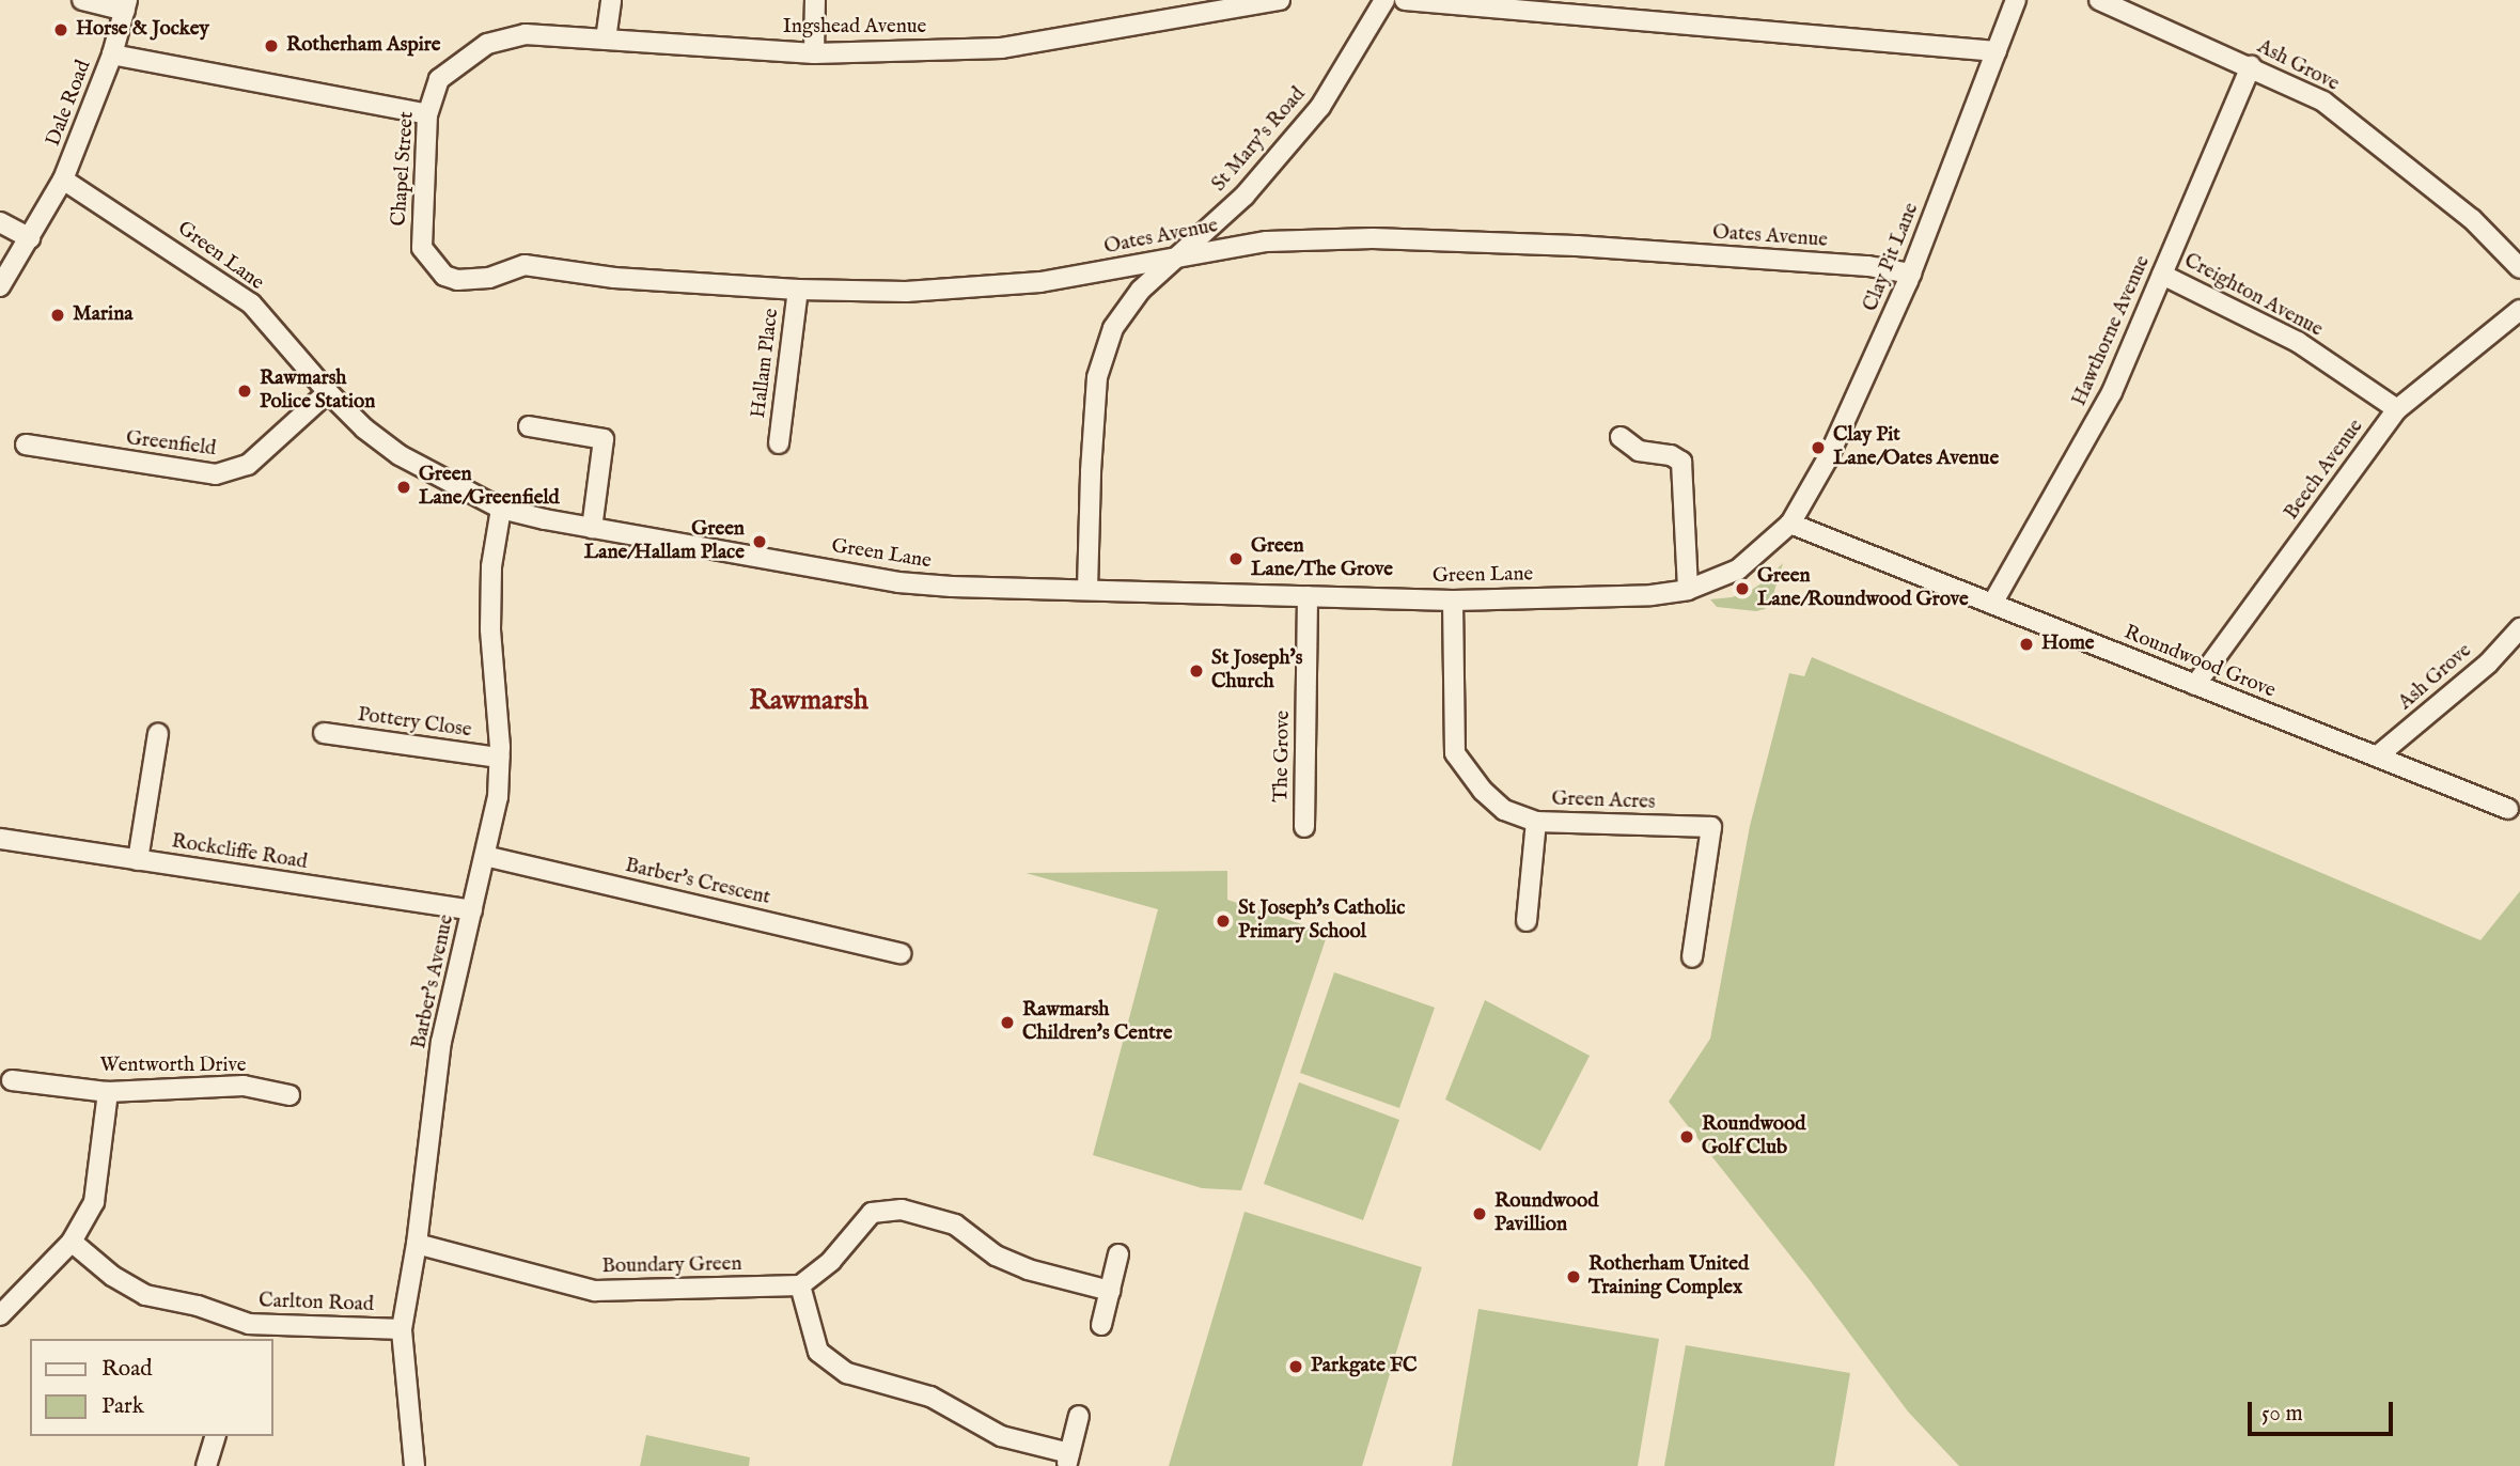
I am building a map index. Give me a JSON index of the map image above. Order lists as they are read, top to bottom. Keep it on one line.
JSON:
{"streets":{"street":["Ingshead Avenue","Ash Grove","Dale Road","St Mary's Road","Chapel Street","Oates Avenue","Green Lane","Clay Pit Lane","Creighton Avenue","Hawthorne Avenue","Hallam Place","Greenfield","Beech Avenue","Roundwood Grove","Pottery Close","The Grove","Green Acres","Rockcliffe Road","Barber's Crescent","Barber's Avenue","Wentworth Drive","Boundary Green","Carlton Road"]},"crossings":[["Ingshead Avenue","Chapel Street"],["Ash Grove","Hawthorne Avenue"],["Ash Grove","Roundwood Grove"],["Dale Road","Green Lane"],["St Mary's Road","Oates Avenue"],["St Mary's Road","Green Lane"],["Chapel Street","Oates Avenue"],["Oates Avenue","Clay Pit Lane"],["Oates Avenue","Hallam Place"],["Green Lane","Clay Pit Lane"],["Green Lane","Greenfield"],["Green Lane","Roundwood Grove"],["Green Lane","The Grove"],["Green Lane","Green Acres"],["Green Lane","Barber's Avenue"],["Clay Pit Lane","Roundwood Grove"],["Creighton Avenue","Hawthorne Avenue"],["Creighton Avenue","Beech Avenue"],["Hawthorne Avenue","Roundwood Grove"],["Beech Avenue","Roundwood Grove"],["Pottery Close","Barber's Avenue"],["Rockcliffe Road","Barber's Avenue"],["Barber's Crescent","Barber's Avenue"],["Barber's Avenue","Boundary Green"],["Barber's Avenue","Carlton Road"]],"districts":["Rawmarsh"],"places":["Horse & Jockey","Rotherham Aspire","Marina","Rawmarsh Police Station","Clay Pit Lane/Oates Avenue","Green Lane/Greenfield","Green Lane/Hallam Place","Green Lane/The Grove","Green Lane/Roundwood Grove","Home","St Joseph's Church","St Joseph's Catholic Primary School","Rawmarsh Children's Centre","Roundwood Golf Club","Roundwood Pavillion","Rotherham United Training Complex","Parkgate FC"],"legend":["Road","Park"],"scale_bar":"50 m"}
